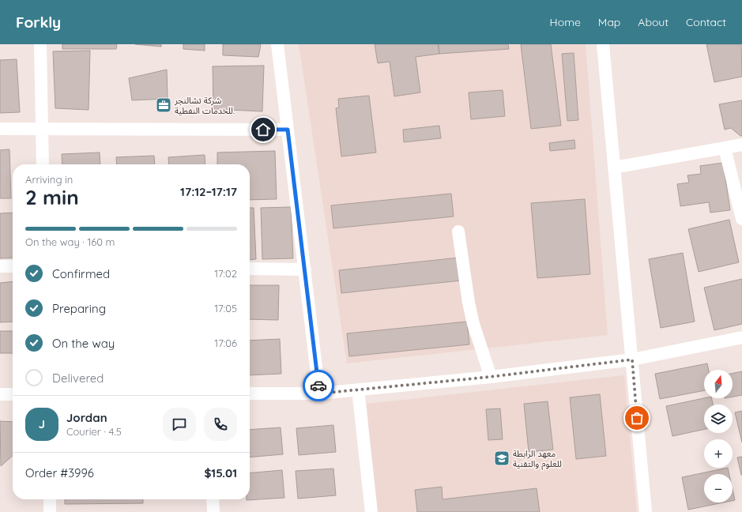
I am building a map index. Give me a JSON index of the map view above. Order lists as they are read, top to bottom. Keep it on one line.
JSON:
{"places":{"office":["شركة تشالنجر للخدمات النفطية."],"school or university":["معهد الرابطة للعلوم والتقنية"]},"north":"top","page":{"header":"Forkly","nav":["Home","Map","About","Contact"],"heading":["2 min","Arriving in","17:12–17:17"],"panel":["Jordan","Courier · 4.5","Order #3996","$15.01"],"bar":"On the way · 160 m","list":[["Confirmed","17:02"],["Preparing","17:05"],["On the way","17:06"],"Delivered"],"map_buttons":["+","−"],"round":"J"}}
